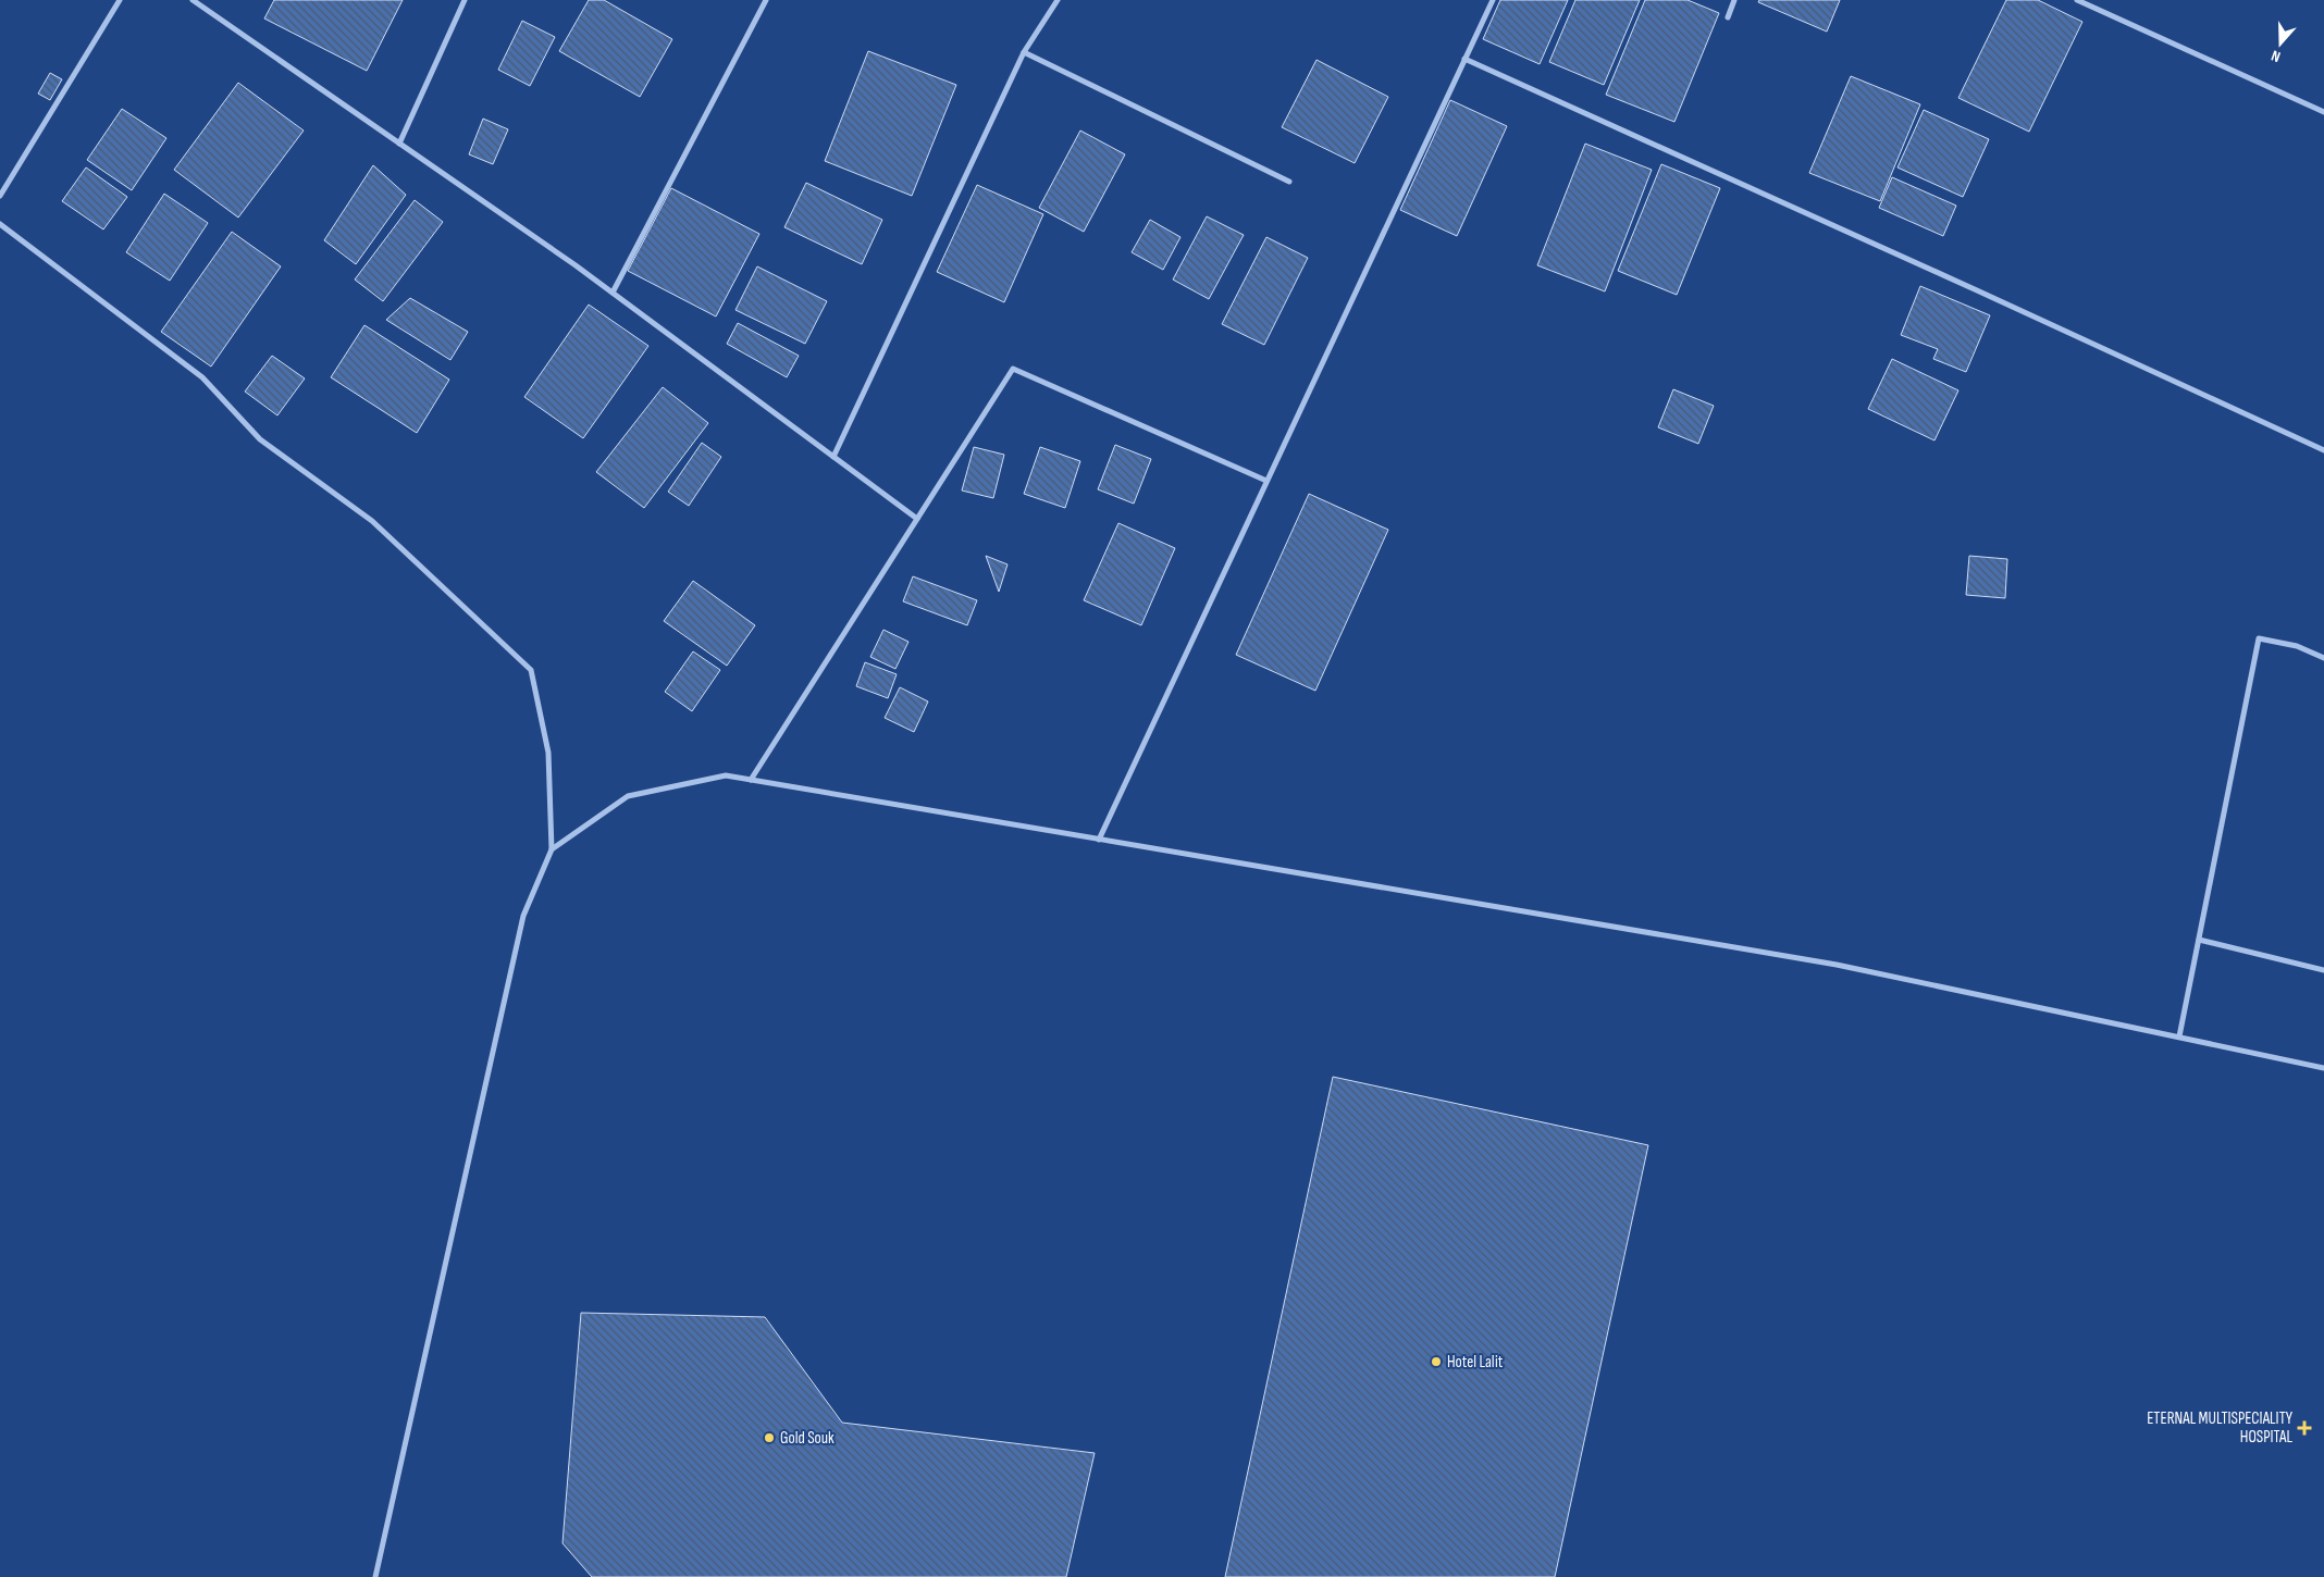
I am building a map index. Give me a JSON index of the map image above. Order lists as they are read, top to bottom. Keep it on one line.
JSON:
{"places":{"other":["Hotel Lalit","Gold Souk"],"health":["ETERNAL MULTISPECIALITY HOSPITAL"]},"north":"bottom"}
